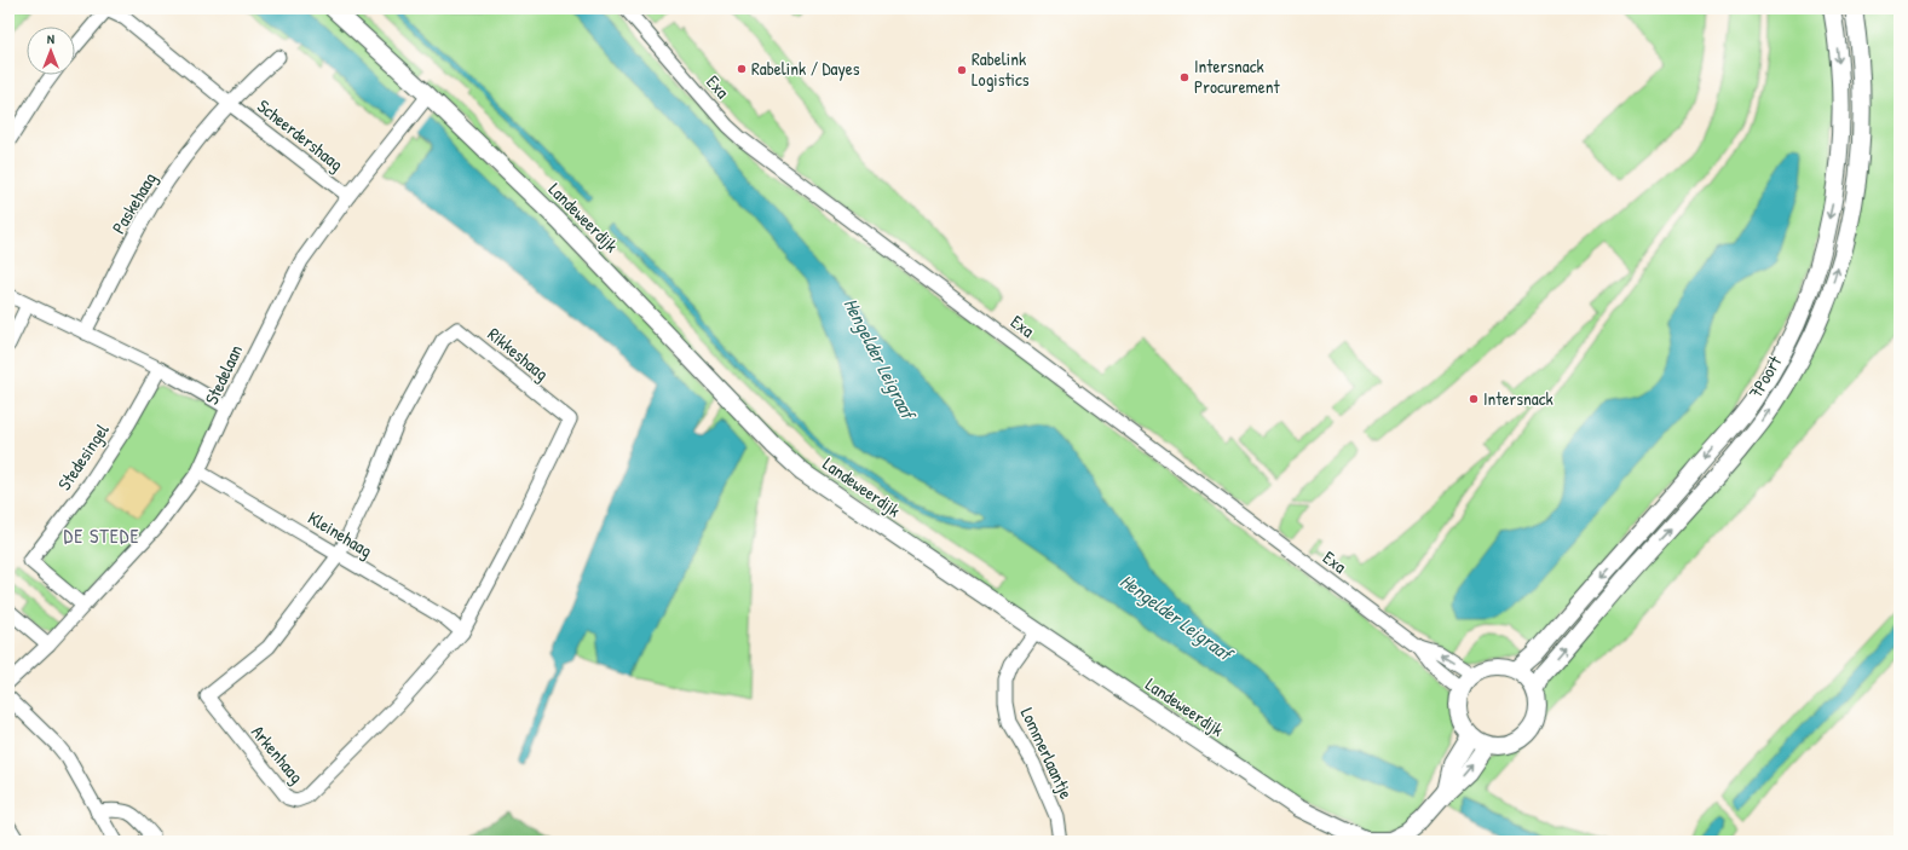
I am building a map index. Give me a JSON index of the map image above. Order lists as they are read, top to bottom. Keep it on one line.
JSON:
{"streets":{"street":["Exa","Scheerdershaag","Paskehaag","Landeweerdijk","Rikkeshaag","Stedelaan","7Poort","Stedesingel","Kleinehaag","Lommerlaantje","Arkenhaag"]},"crossings":[["Scheerdershaag","Paskehaag"],["Scheerdershaag","Stedelaan"],["Landeweerdijk","Stedelaan"],["Landeweerdijk","7Poort"],["Landeweerdijk","Lommerlaantje"],["Rikkeshaag","Kleinehaag"],["Rikkeshaag","Arkenhaag"],["Stedelaan","Stedesingel"],["Stedelaan","Kleinehaag"],["Kleinehaag","Arkenhaag"]],"districts":["DE STEDE"],"water":["Hengelder Leigraaf"],"places":["Rabelink / Dayes","Rabelink Logistics","Intersnack Procurement","Intersnack"],"north":"top"}
